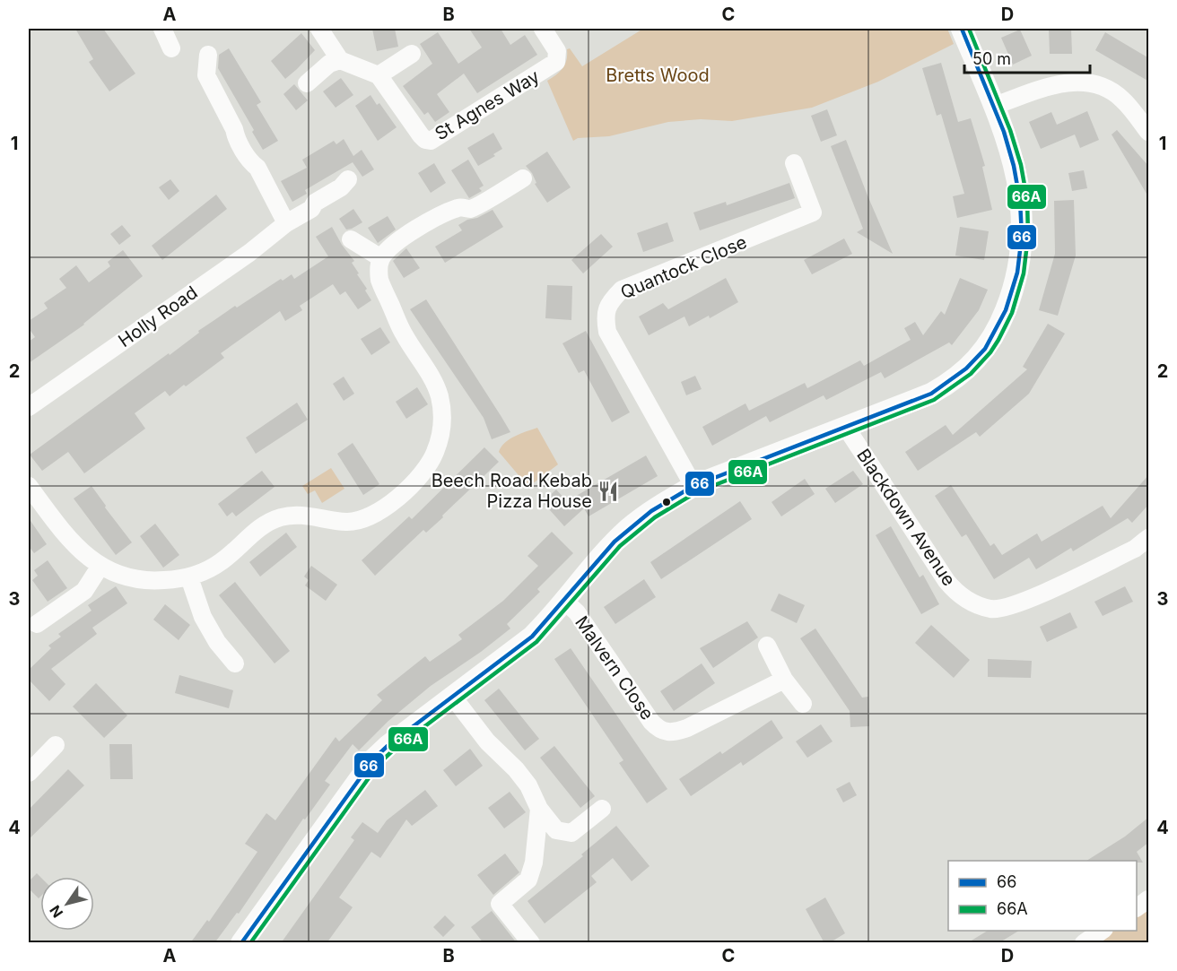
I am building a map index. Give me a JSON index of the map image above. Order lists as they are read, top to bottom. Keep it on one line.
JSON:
{"streets":{"street":["St Agnes Way","Quantock Close","Holly Road","Blackdown Avenue","Malvern Close"]},"parks":["Bretts Wood"],"places":{"restaurant":["Beech Road Kebab Pizza House"]},"lines":["transit line 66","transit line 66A"],"legend":["66","66A"],"scale_bar":"50 m","north":"bottom left","grid":{"columns":["A","B","C","D"],"rows":["1","2","3","4"]}}
